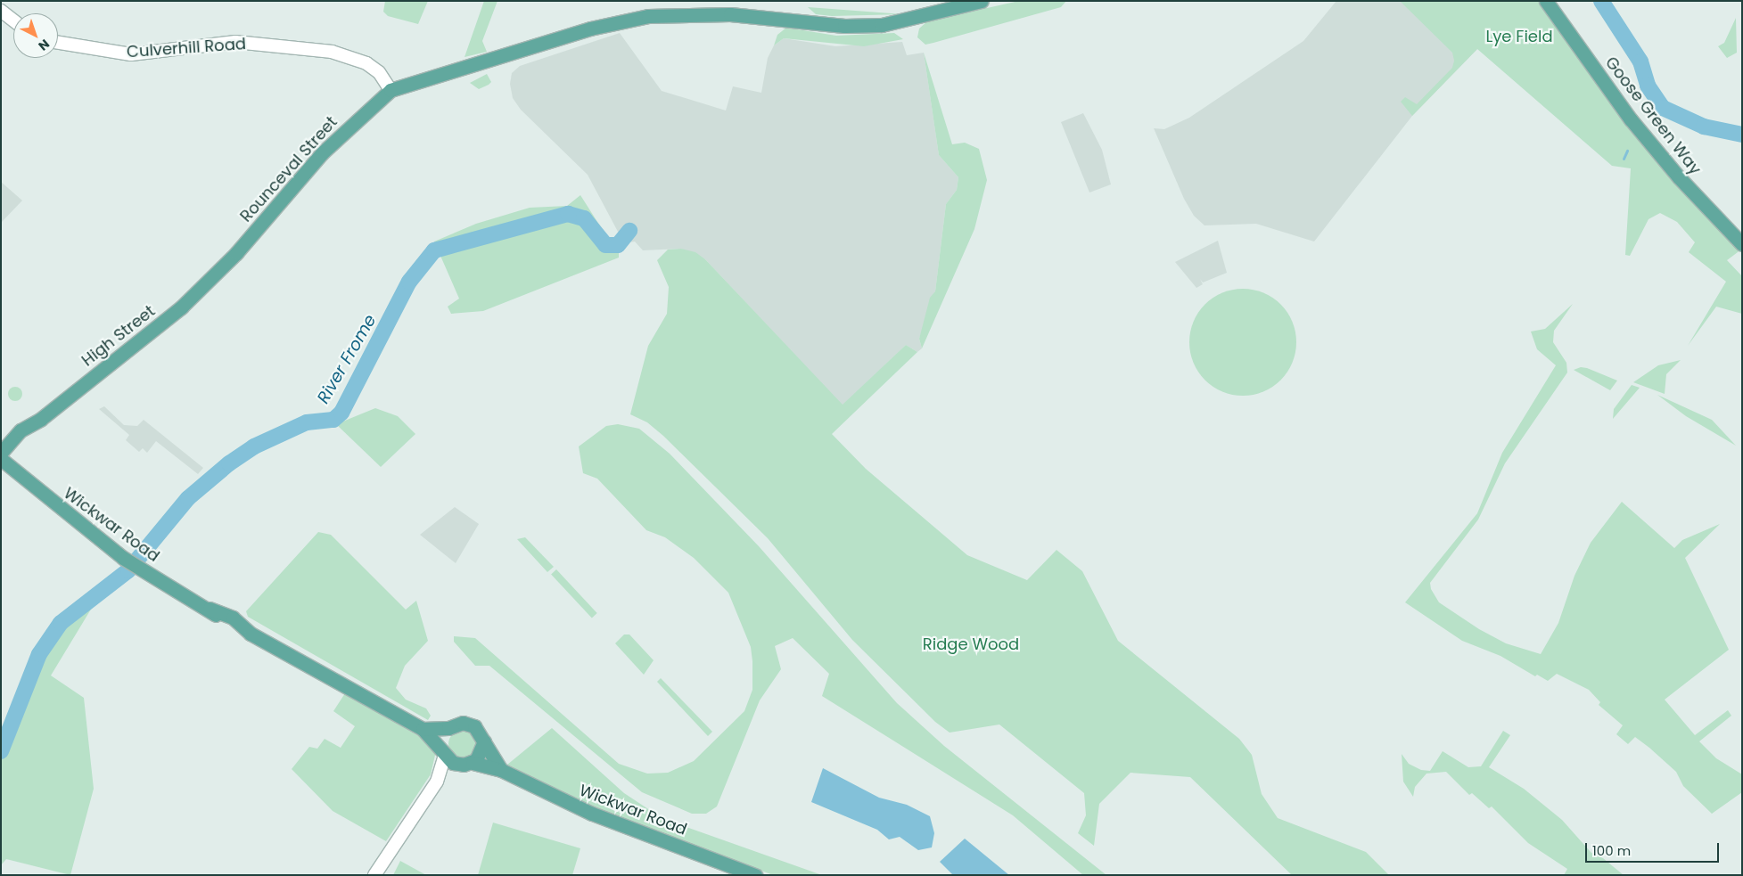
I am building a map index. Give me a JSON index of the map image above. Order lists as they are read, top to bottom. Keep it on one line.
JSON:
{"streets":{"main road":["Goose Green Way","Rounceval Street","High Street","Wickwar Road"],"street":["Culverhill Road"]},"crossings":[["Culverhill Road","Rounceval Street"],["Rounceval Street","High Street"]],"water":["River Frome"],"parks":["Lye Field","Ridge Wood"],"scale_bar":"100 m","north":"bottom right"}
